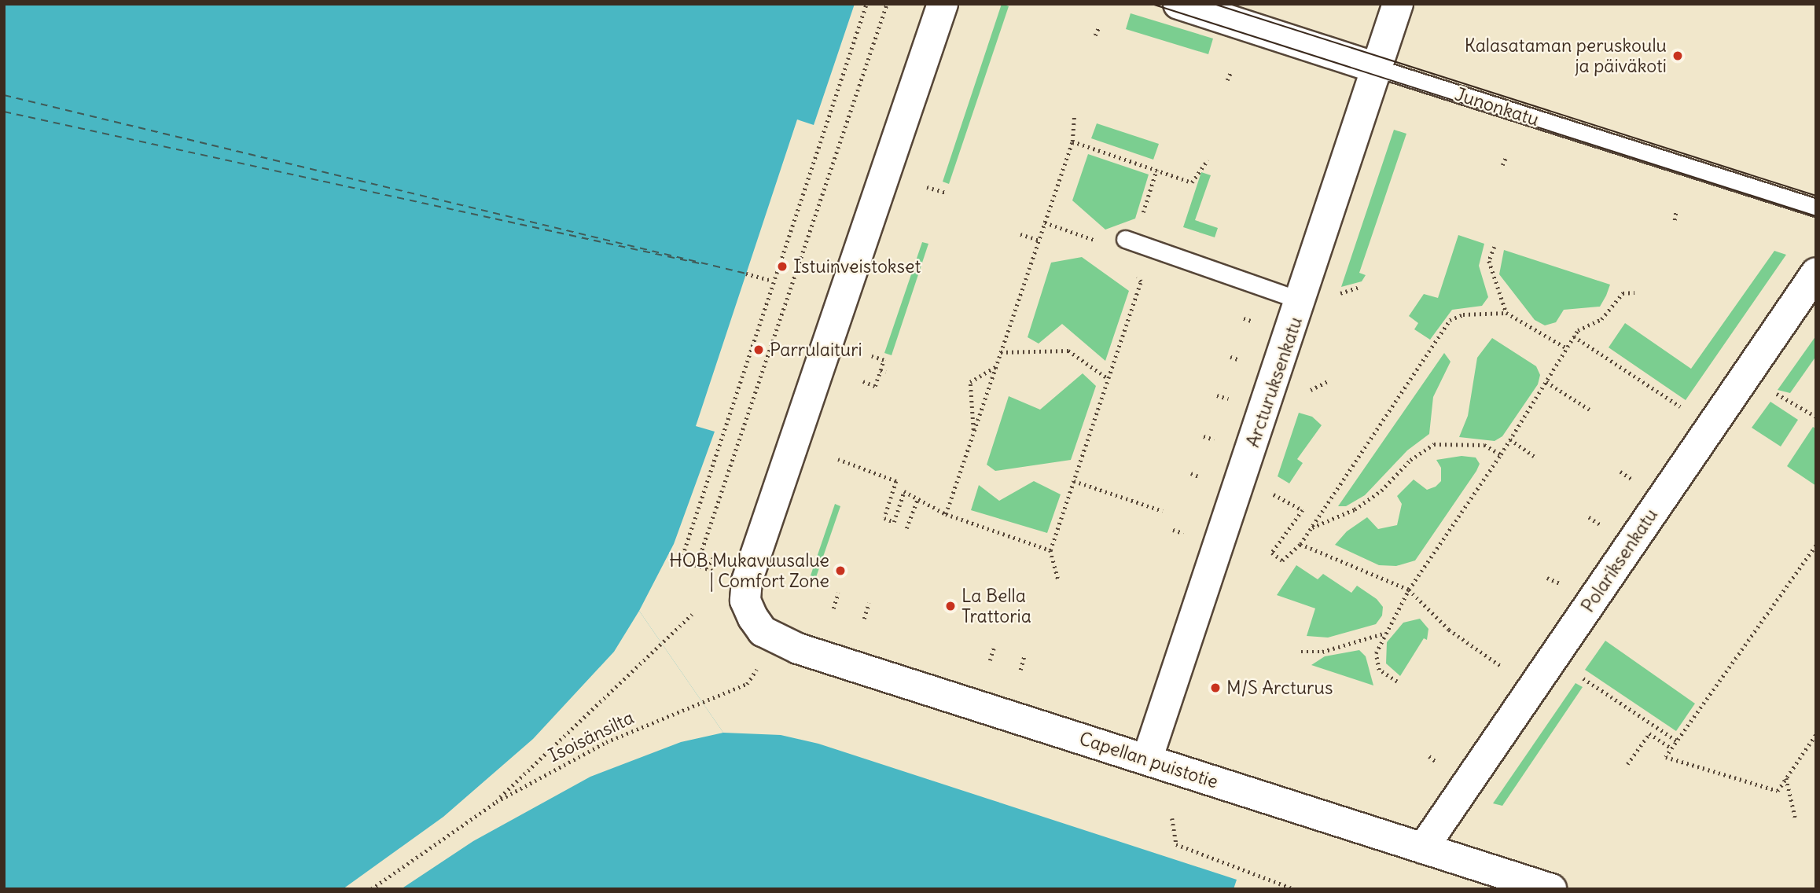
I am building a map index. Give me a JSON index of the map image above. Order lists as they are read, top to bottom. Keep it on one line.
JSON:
{"streets":{"street":["Junonkatu","Arcturuksenkatu","Polariksenkatu","Capellan puistotie"],"path":["Isoisänsilta"]},"crossings":[["Junonkatu","Arcturuksenkatu"],["Arcturuksenkatu","Capellan puistotie"],["Polariksenkatu","Capellan puistotie"]],"places":["Kalasataman peruskoulu ja päiväkoti","Istuinveistokset","Parrulaituri","HOB Mukavuusalue | Comfort Zone","La Bella Trattoria","M/S Arcturus"]}
